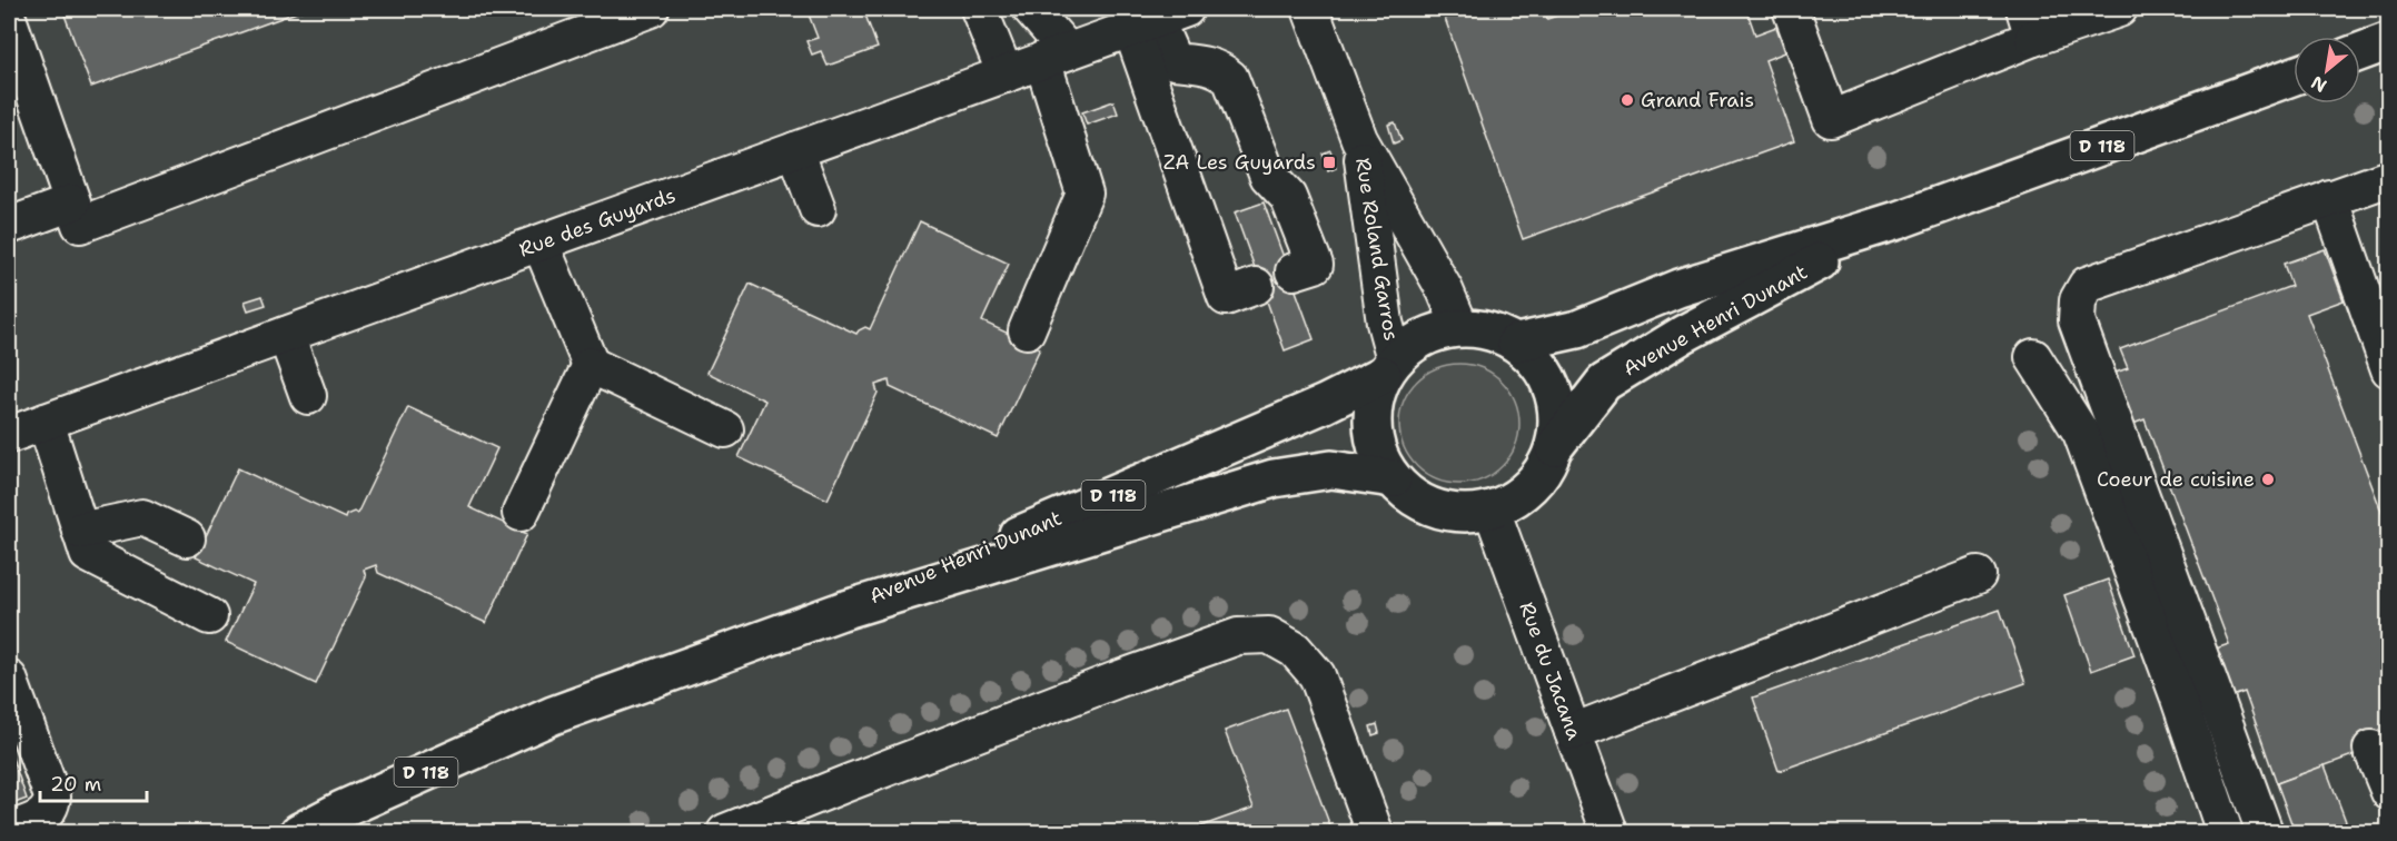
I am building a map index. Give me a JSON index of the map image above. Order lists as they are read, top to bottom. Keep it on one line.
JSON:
{"streets":{"main road":["D 118","Avenue Henri Dunant"],"street":["Rue des Guyards","Rue Roland Garros","Rue du Jacana"]},"crossings":[["Rue Roland Garros","Avenue Henri Dunant"],["Rue Roland Garros","Rue du Jacana"],["Avenue Henri Dunant","Rue du Jacana"]],"places":{"other":["Grand Frais","Coeur de cuisine"],"transit":["ZA Les Guyards"]},"scale_bar":"20 m","north":"bottom left"}
